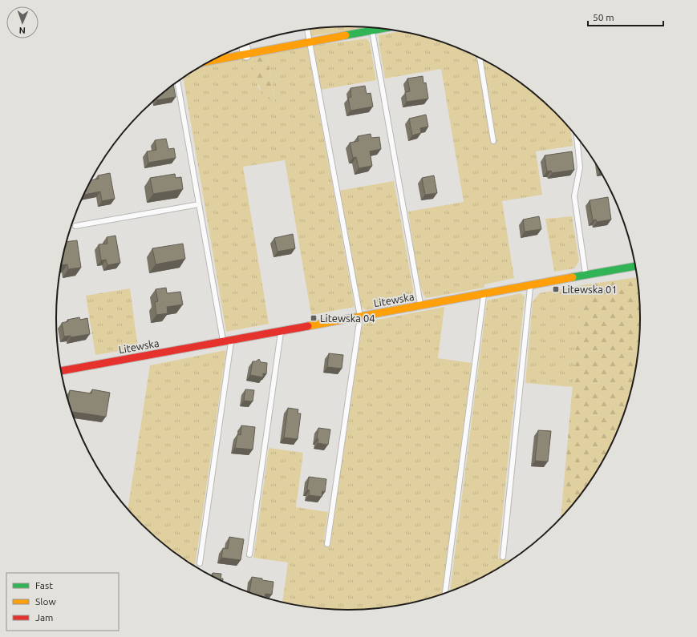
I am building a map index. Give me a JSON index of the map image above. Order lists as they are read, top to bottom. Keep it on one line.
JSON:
{"streets":{"street":["Litewska"]},"places":{"transit":["Litewska 01","Litewska 04"]},"legend":["Fast","Slow","Jam"],"scale_bar":"50 m","north":"bottom"}
